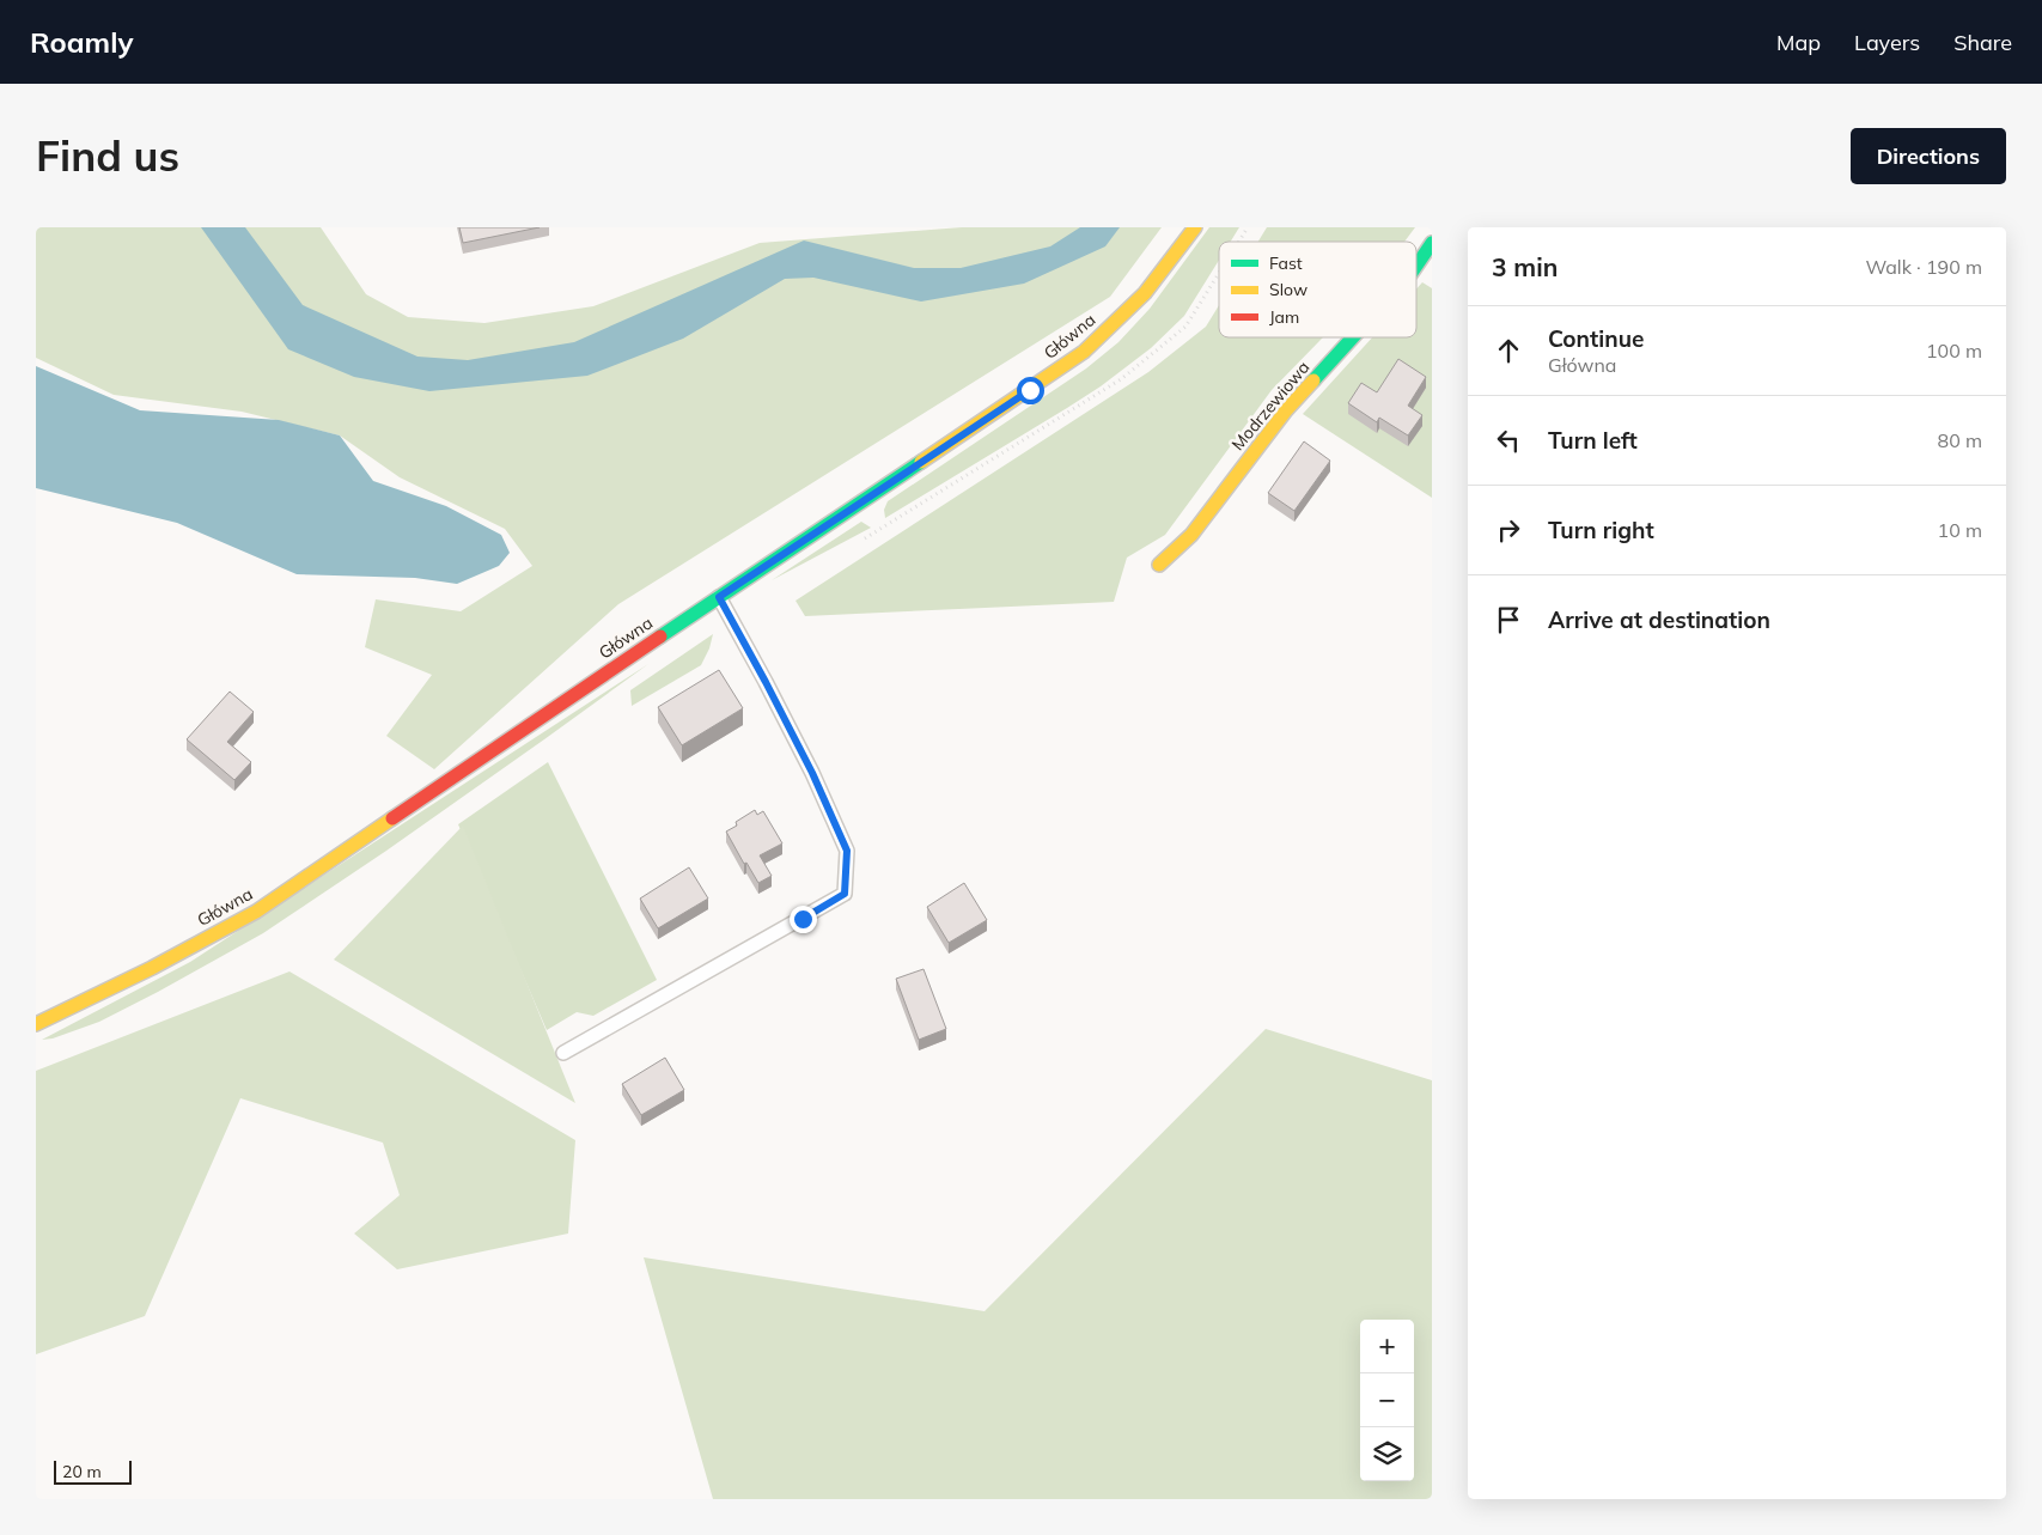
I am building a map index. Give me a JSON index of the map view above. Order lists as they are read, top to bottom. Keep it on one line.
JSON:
{"streets":{"street":["Główna","Modrzewiowa"]},"legend":["Fast","Slow","Jam"],"scale_bar":"20 m","page":{"header":"Roamly","nav":["Map","Layers","Share"],"buttons":"Directions","title":"Find us","heading":["3 min","Walk · 190 m"],"list":[["Continue","Główna","100 m"],["Turn left","80 m"],["Turn right","10 m"],"Arrive at destination"],"map_buttons":["+","−"],"scale":"20 m"}}
